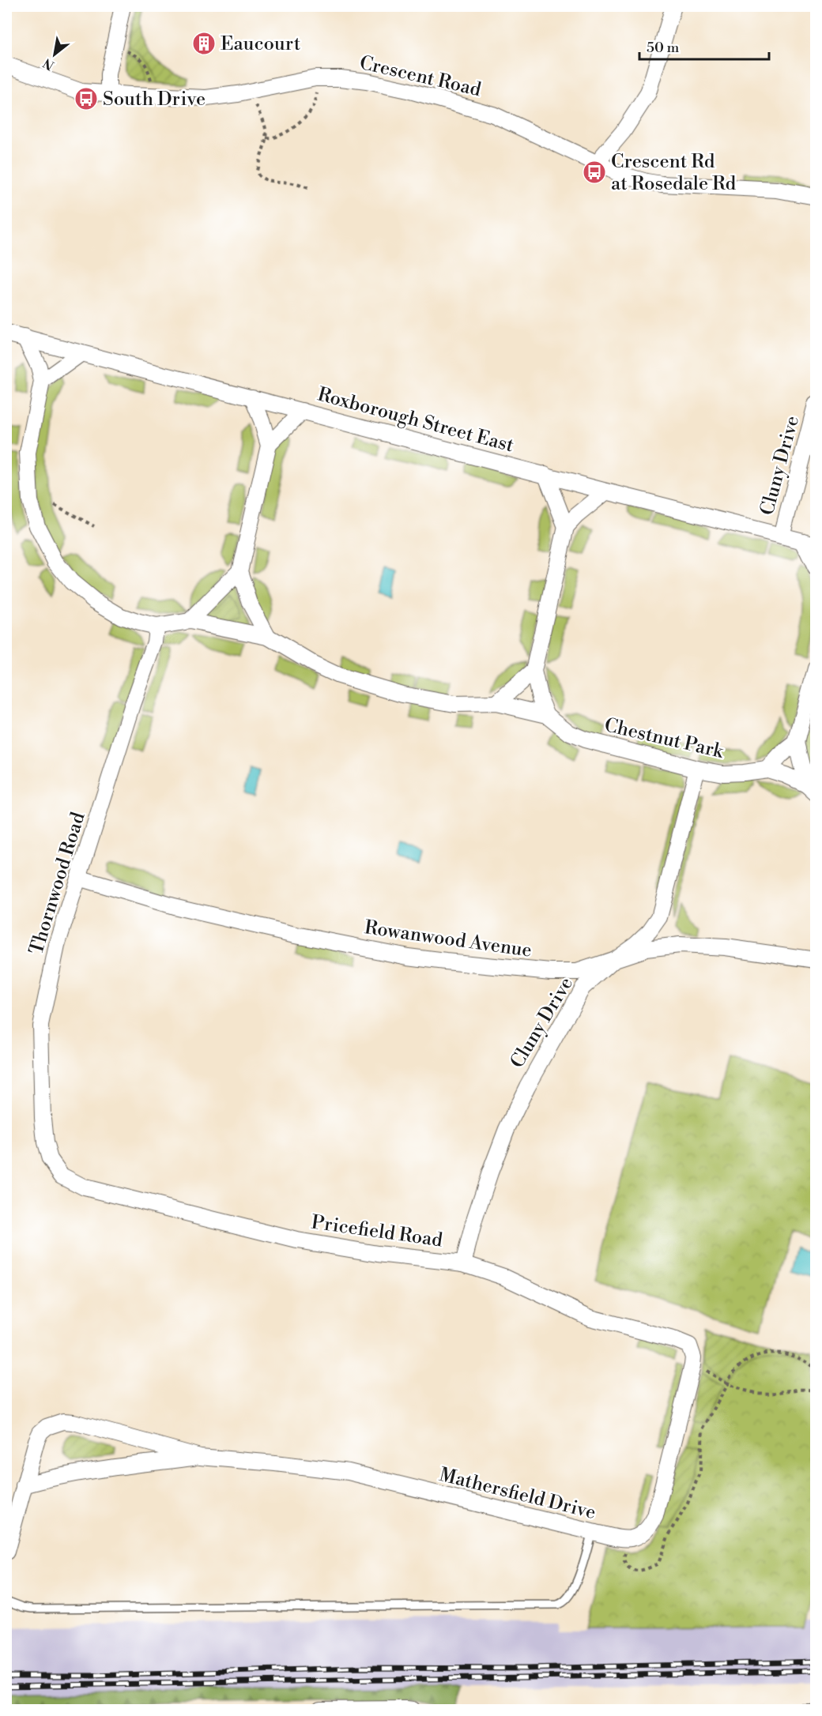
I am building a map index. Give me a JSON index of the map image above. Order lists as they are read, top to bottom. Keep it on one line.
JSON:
{"streets":{"street":["Crescent Road","Roxborough Street East","Cluny Drive","Chestnut Park","Thornwood Road","Rowanwood Avenue","Pricefield Road","Mathersfield Drive"]},"crossings":[["Roxborough Street East","Cluny Drive"],["Roxborough Street East","Chestnut Park"],["Cluny Drive","Chestnut Park"],["Cluny Drive","Rowanwood Avenue"],["Cluny Drive","Pricefield Road"],["Chestnut Park","Thornwood Road"],["Thornwood Road","Rowanwood Avenue"],["Thornwood Road","Pricefield Road"],["Pricefield Road","Mathersfield Drive"]],"places":{"building":["Eaucourt"],"bus stop":["South Drive","Crescent Rd at Rosedale Rd"]},"scale_bar":"50 m","north":"bottom left"}
